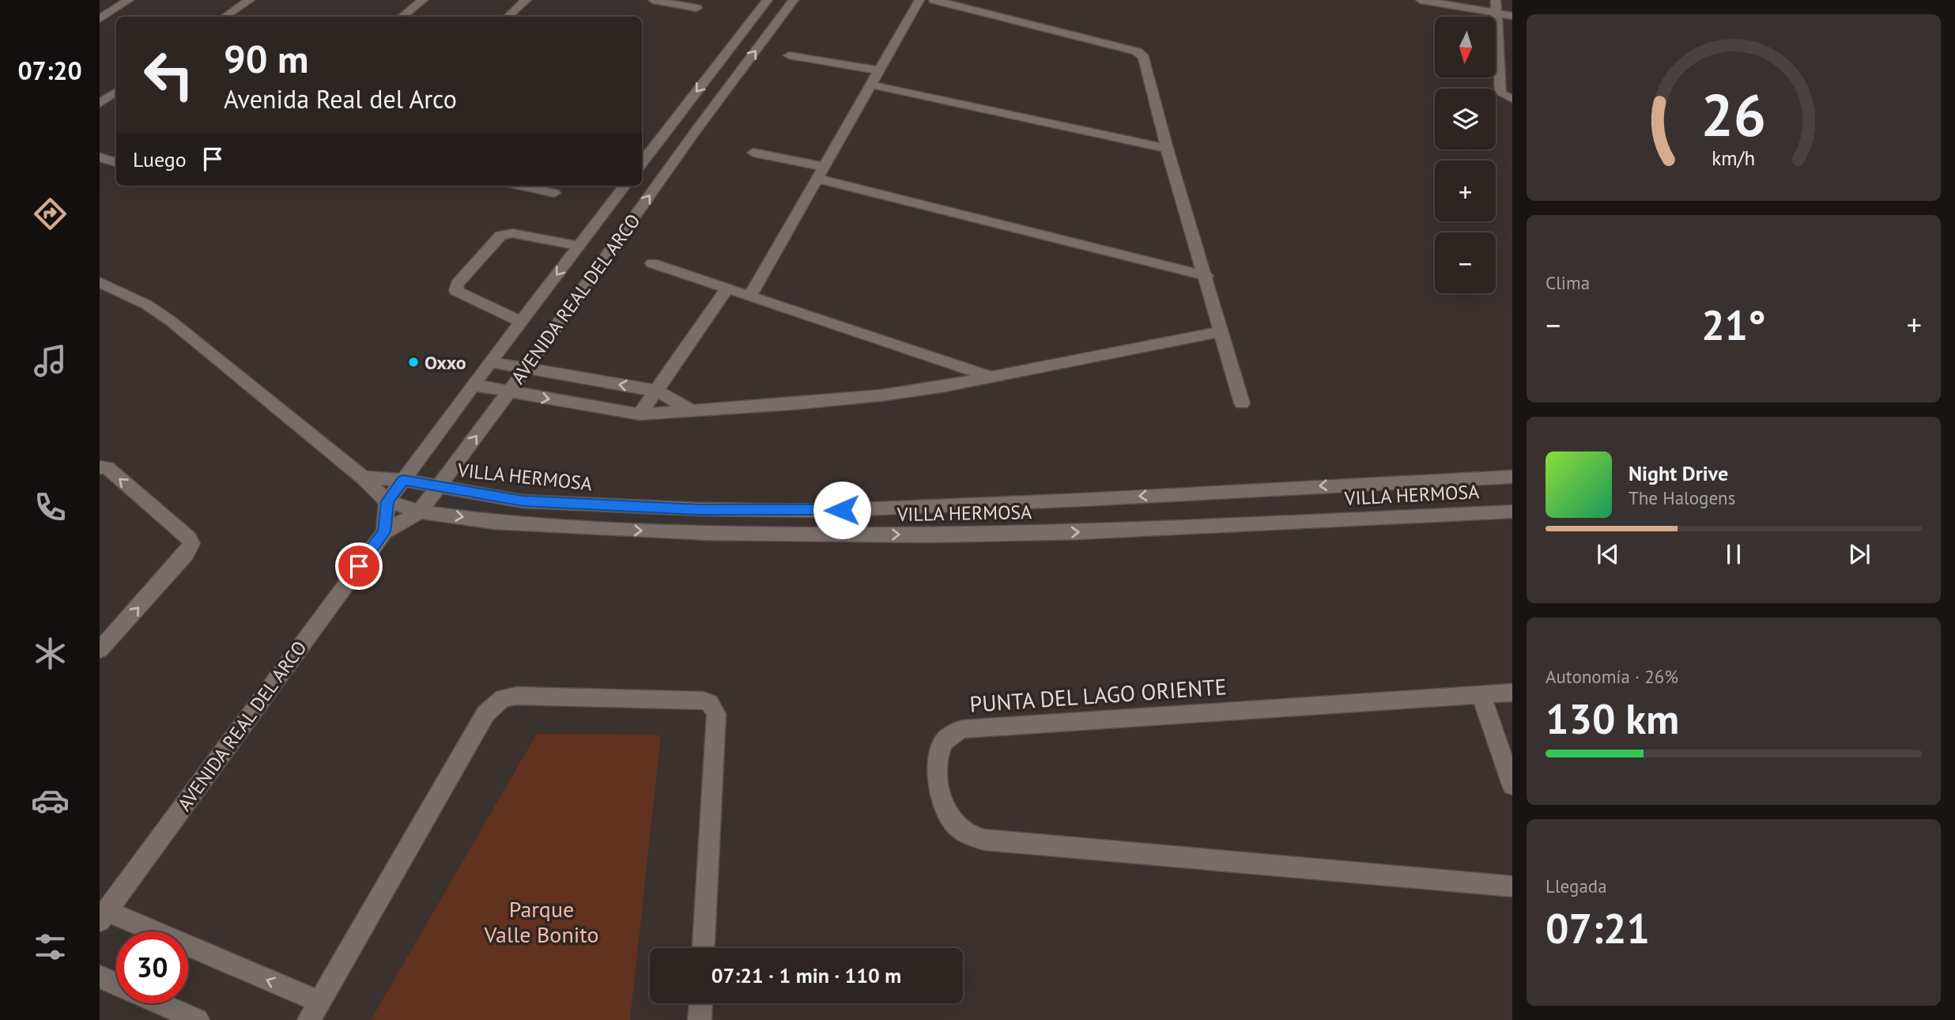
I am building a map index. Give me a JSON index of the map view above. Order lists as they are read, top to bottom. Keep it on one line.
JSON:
{"streets":{"street":["AVENIDA REAL DEL ARCO","VILLA HERMOSA","PUNTA DEL LAGO ORIENTE"]},"crossings":[["AVENIDA REAL DEL ARCO","VILLA HERMOSA"]],"parks":["Parque Valle Bonito"],"places":["Oxxo"],"north":"bottom","page":{"tabs":"07:20","map_buttons":["+","−"],"turn":["90 m","Avenida Real del Arco"],"then":"Luego","tile":["Clima",["Autonomía · 26%","130 km"],["Llegada","07:21"]],"heat":["−","21°","+"],"song":["Night Drive","The Halogens"],"limit":"30","trip":"07:21 · 1 min · 110 m","gauge":["26","km/h"]}}
